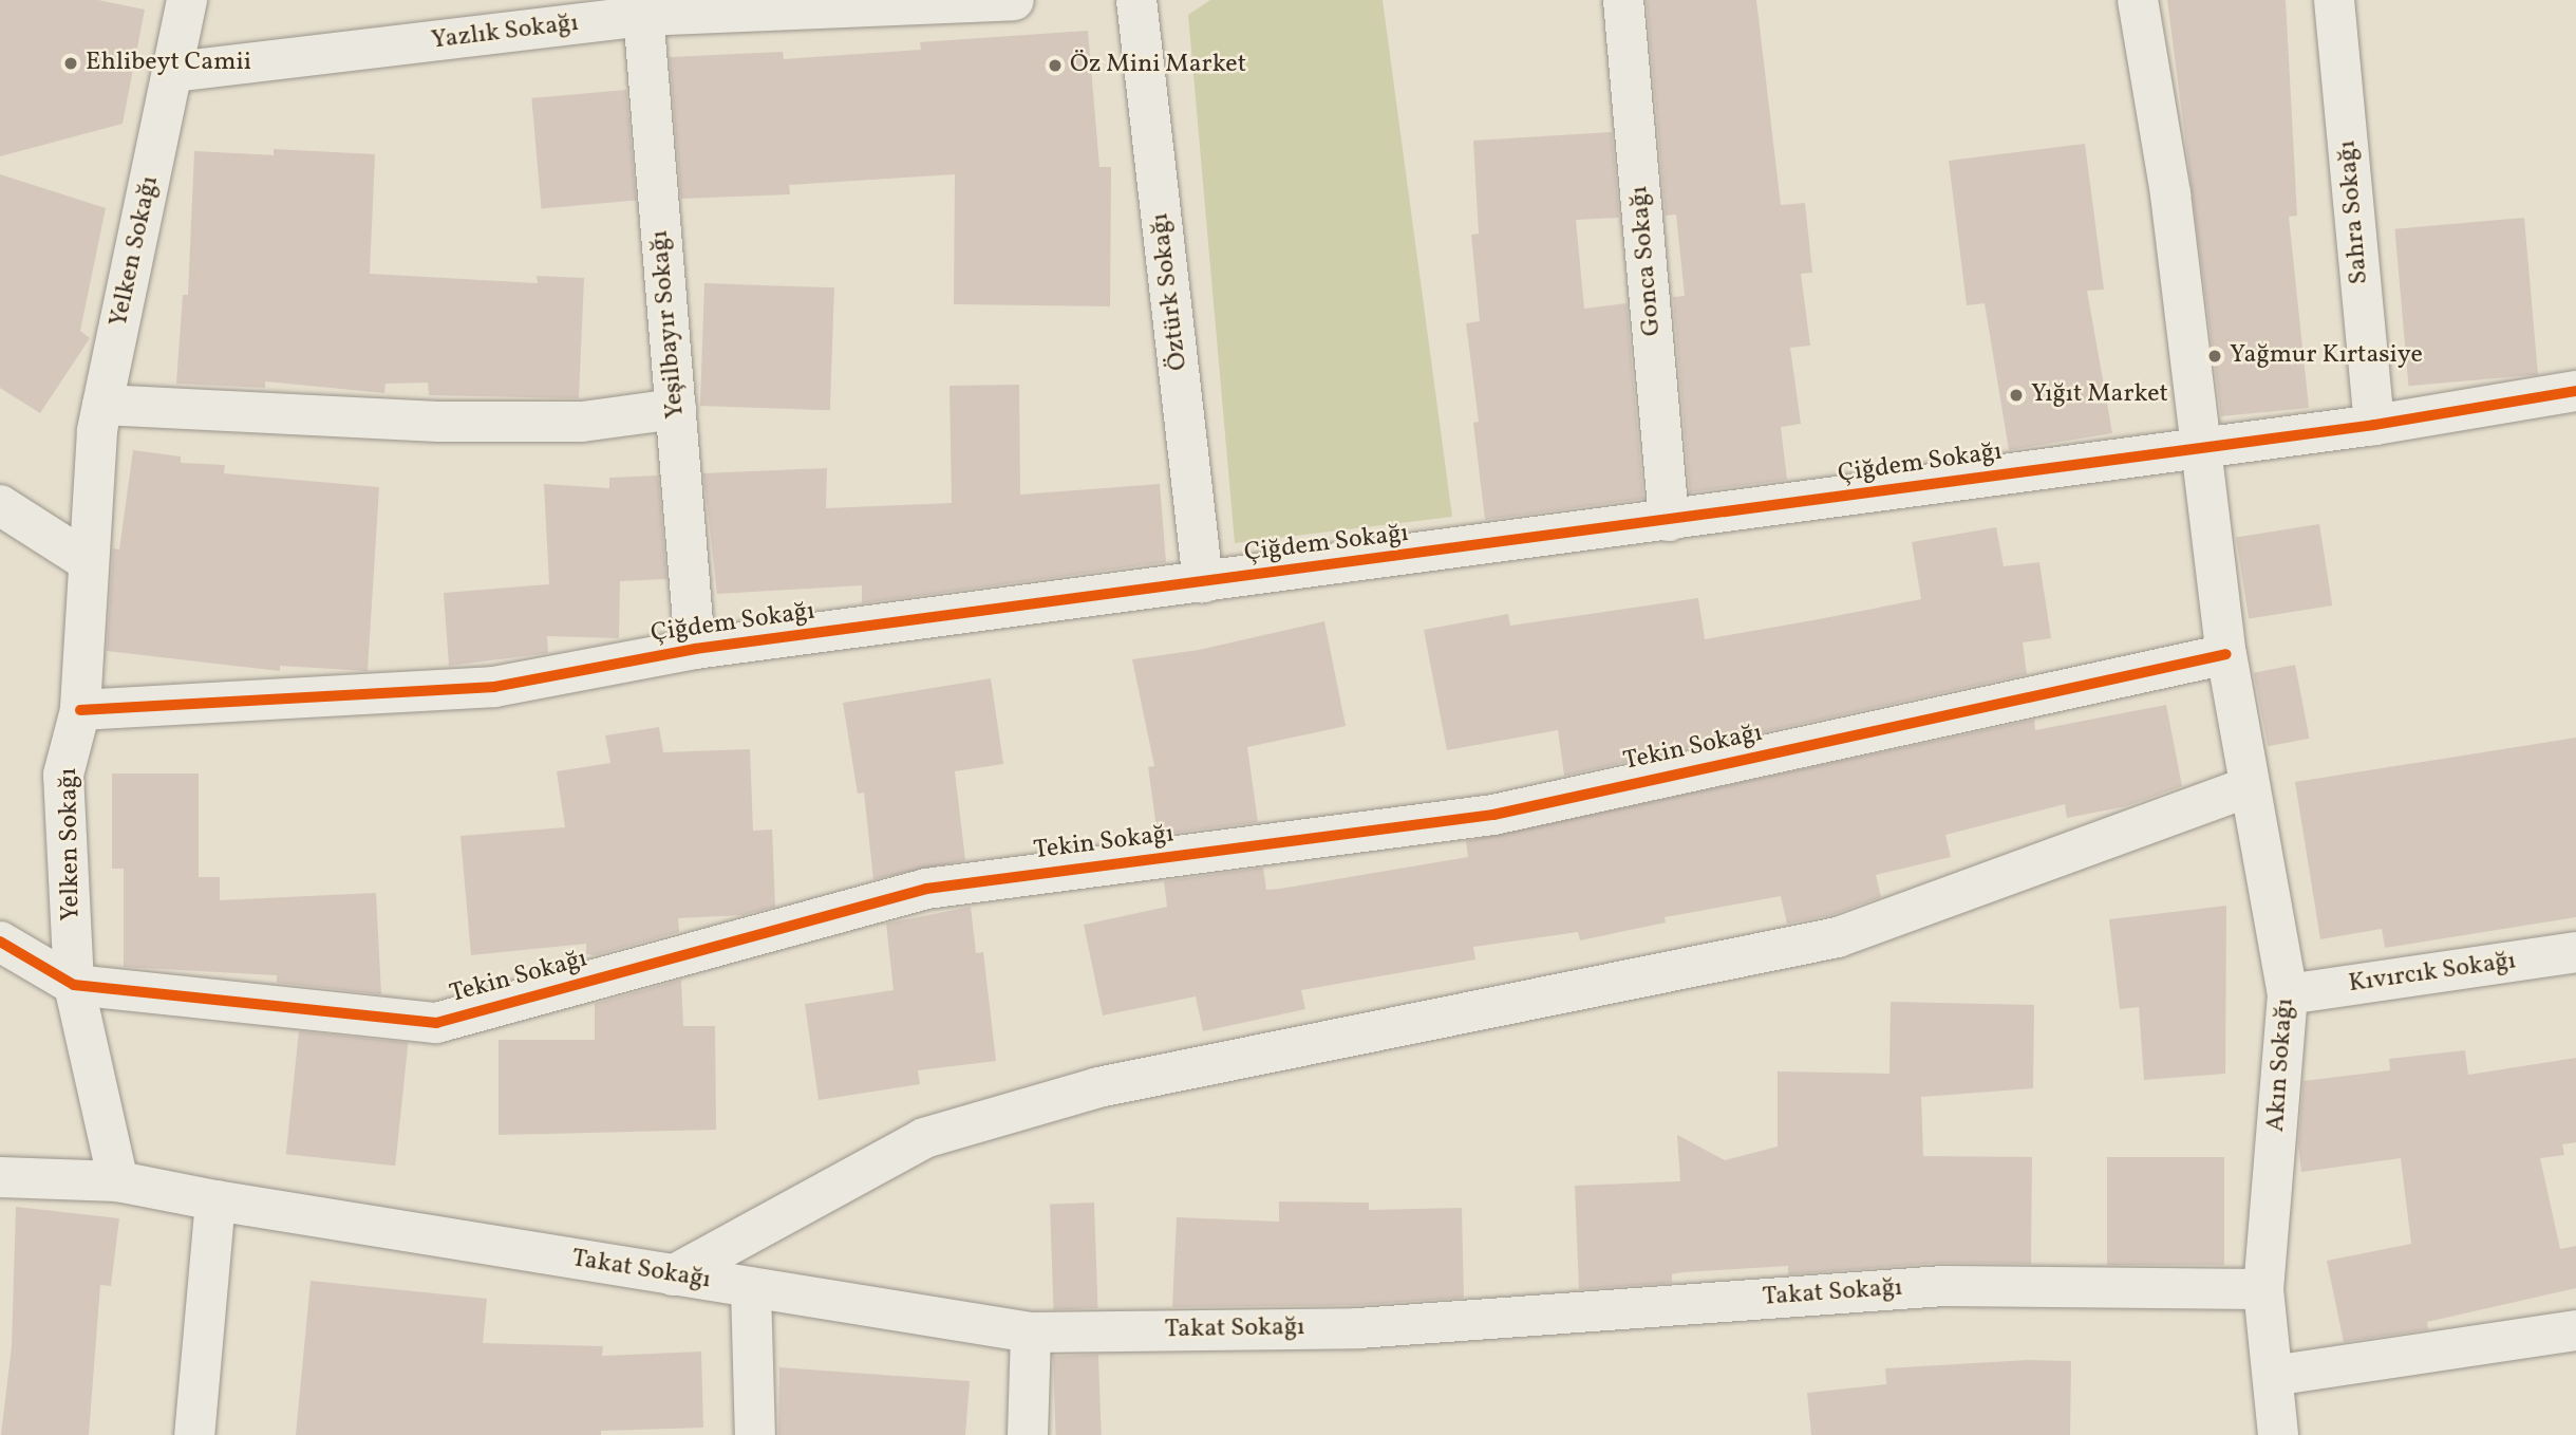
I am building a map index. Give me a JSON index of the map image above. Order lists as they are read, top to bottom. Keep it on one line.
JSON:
{"streets":{"street":["Yazlık Sokağı","Sahra Sokağı","Yelken Sokağı","Gonca Sokağı","Öztürk Sokağı","Yeşilbayır Sokağı","Çiğdem Sokağı","Tekin Sokağı","Kıvırcık Sokağı","Akın Sokağı","Takat Sokağı"]},"crossings":[["Yazlık Sokağı","Yelken Sokağı"],["Yazlık Sokağı","Yeşilbayır Sokağı"],["Sahra Sokağı","Çiğdem Sokağı"],["Yelken Sokağı","Çiğdem Sokağı"],["Yelken Sokağı","Tekin Sokağı"],["Gonca Sokağı","Çiğdem Sokağı"],["Öztürk Sokağı","Çiğdem Sokağı"],["Yeşilbayır Sokağı","Çiğdem Sokağı"],["Çiğdem Sokağı","Akın Sokağı"],["Tekin Sokağı","Akın Sokağı"],["Kıvırcık Sokağı","Akın Sokağı"],["Akın Sokağı","Takat Sokağı"]],"places":["Ehlibeyt Camii","Öz Mini Market","Yağmur Kırtasiye","Yığıt Market"]}
